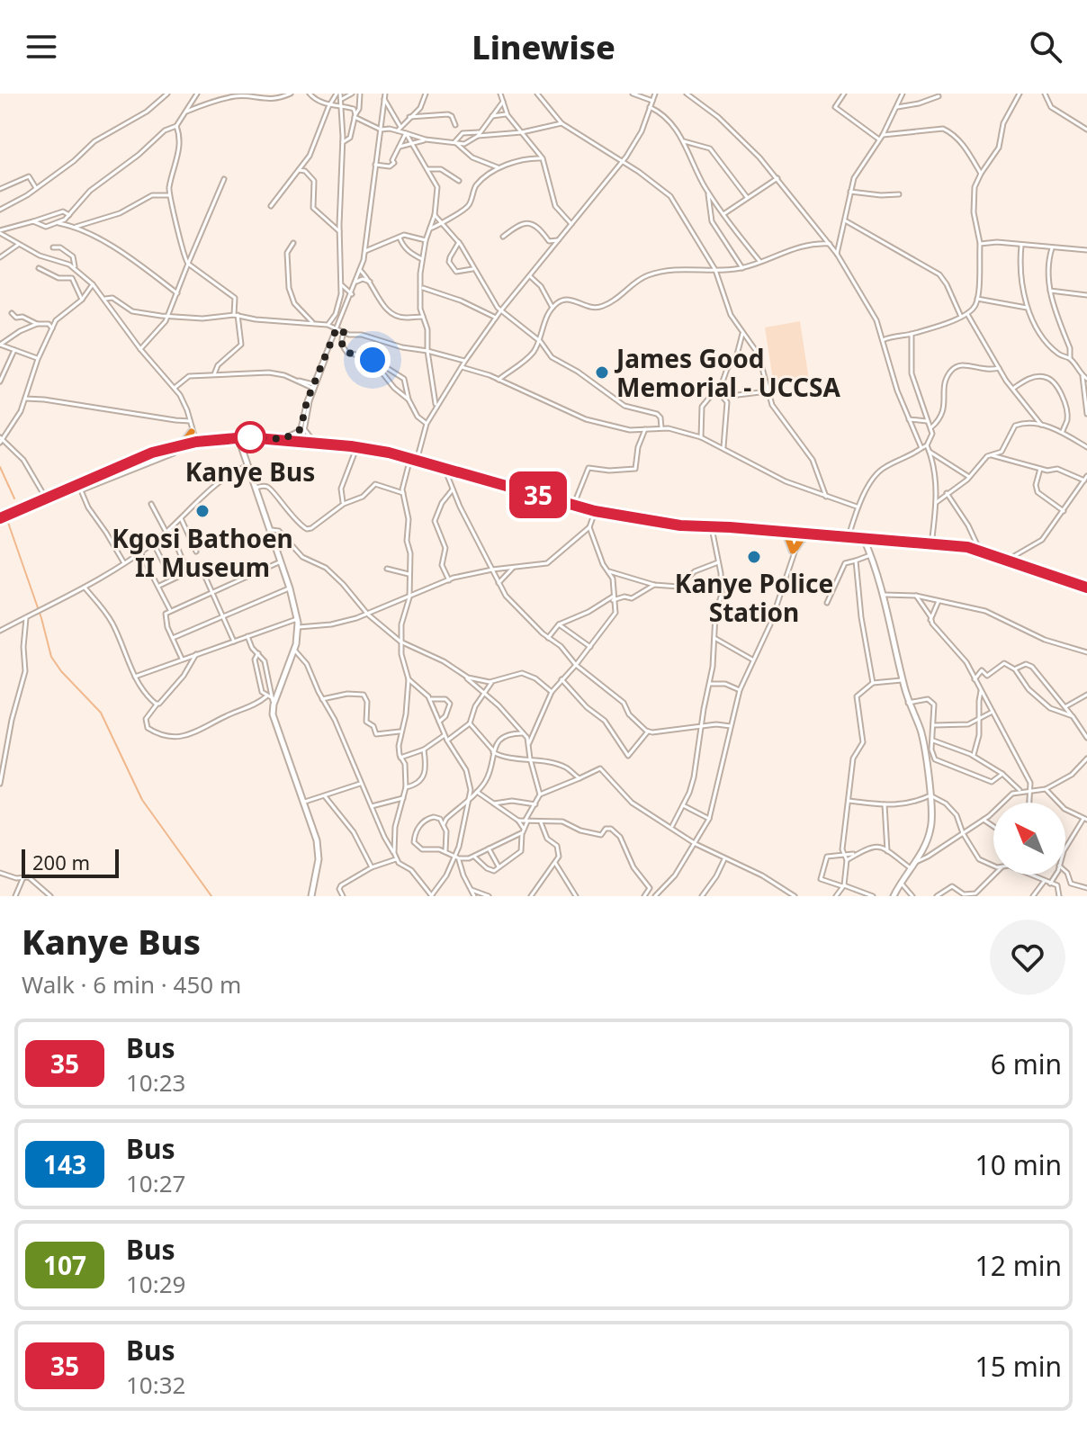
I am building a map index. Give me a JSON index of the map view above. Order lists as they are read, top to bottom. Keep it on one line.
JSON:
{"places":["James Good Memorial - UCCSA","Kanye Bus","Kgosi Bathoen II Museum","Kanye Police Station"],"lines":["bus line 35"],"scale_bar":"200 m","north":"top left","page":{"header":"Linewise","on_map":"35","scale":"200 m","heading":["Kanye Bus","Walk · 6 min · 450 m"],"list":[{"mark":"35","name":"Bus","note":"10:23","value":"6 min"},{"mark":"143","name":"Bus","note":"10:27","value":"10 min"},{"mark":"107","name":"Bus","note":"10:29","value":"12 min"},{"mark":"35","name":"Bus","note":"10:32","value":"15 min"}]}}
